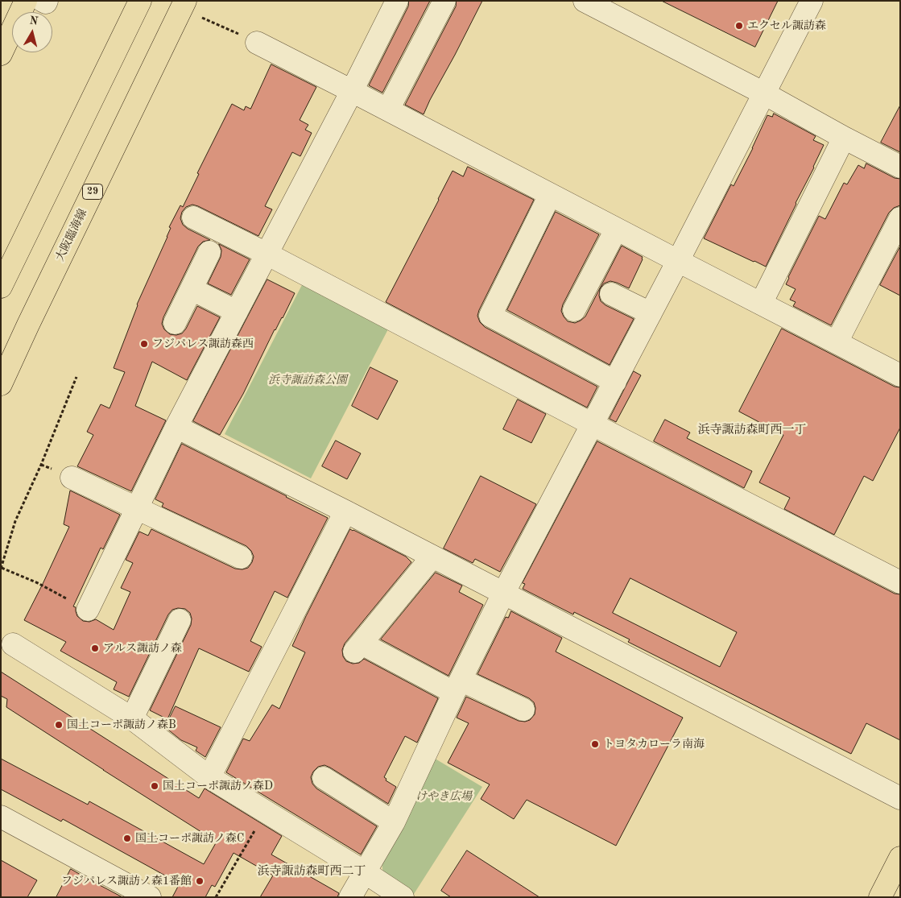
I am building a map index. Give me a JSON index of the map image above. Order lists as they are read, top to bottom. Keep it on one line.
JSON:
{"streets":{"main road":["29","大阪臨海線"]},"districts":["浜寺諏訪森町西一丁","浜寺諏訪森町西二丁"],"parks":["浜寺諏訪森公園","けやき広場"],"places":["エクセル諏訪森","フジパレス諏訪森西","アルス諏訪ノ森","国土コーポ諏訪ノ森B","トヨタカローラ南海","国土コーポ諏訪ノ森D","国土コーポ諏訪ノ森C","フジパレス諏訪ノ森1番館"],"north":"top"}
